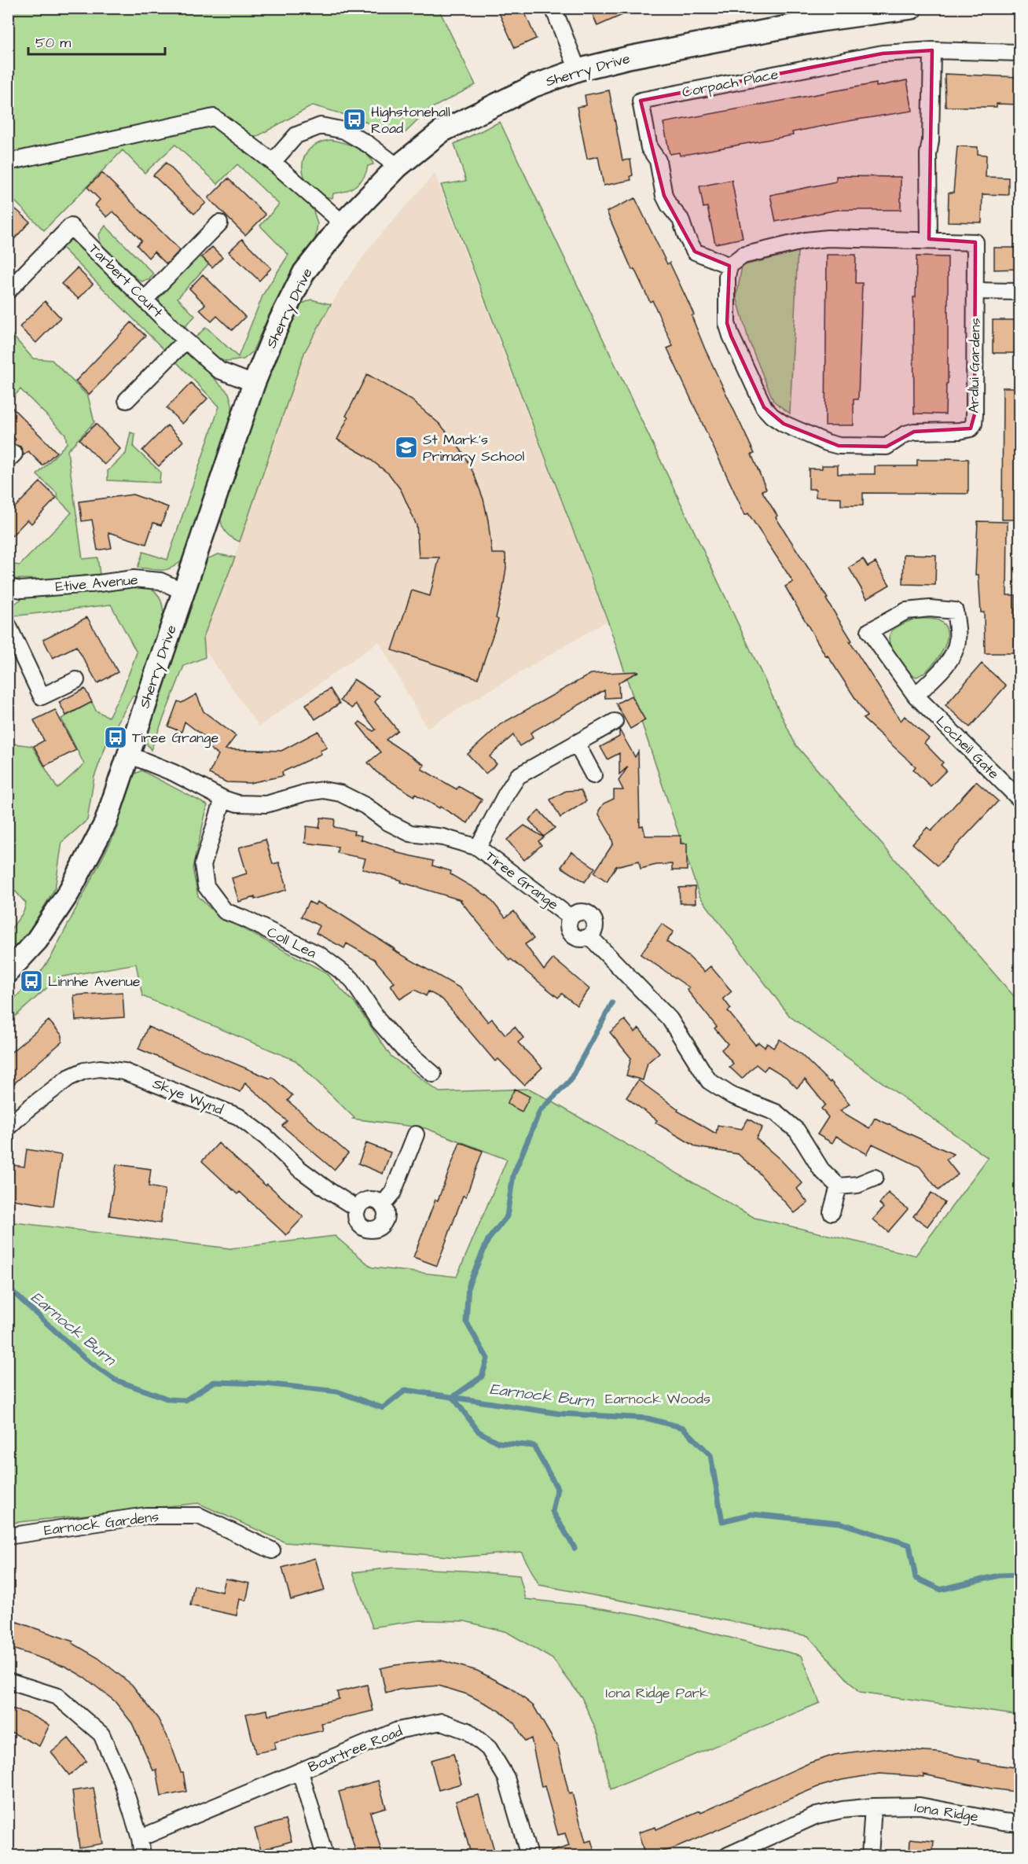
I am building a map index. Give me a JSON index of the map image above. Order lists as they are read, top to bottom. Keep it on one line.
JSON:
{"streets":{"street":["Sherry Drive","Corpach Place","Tarbert Court","Ardlui Gardens","Etive Avenue","Locheil Gate","Tiree Grange","Coll Lea","Skye Wynd","Earnock Gardens","Bourtree Road","Iona Ridge"]},"crossings":[["Sherry Drive","Tarbert Court"],["Sherry Drive","Etive Avenue"],["Sherry Drive","Tiree Grange"],["Corpach Place","Ardlui Gardens"],["Tiree Grange","Coll Lea"]],"water":["Earnock Burn"],"parks":["Earnock Woods","Iona Ridge Park"],"places":{"bus stop":["Highstonehall Road","Tiree Grange","Linnhe Avenue"],"school or university":["St Mark's Primary School"]},"scale_bar":"50 m"}
